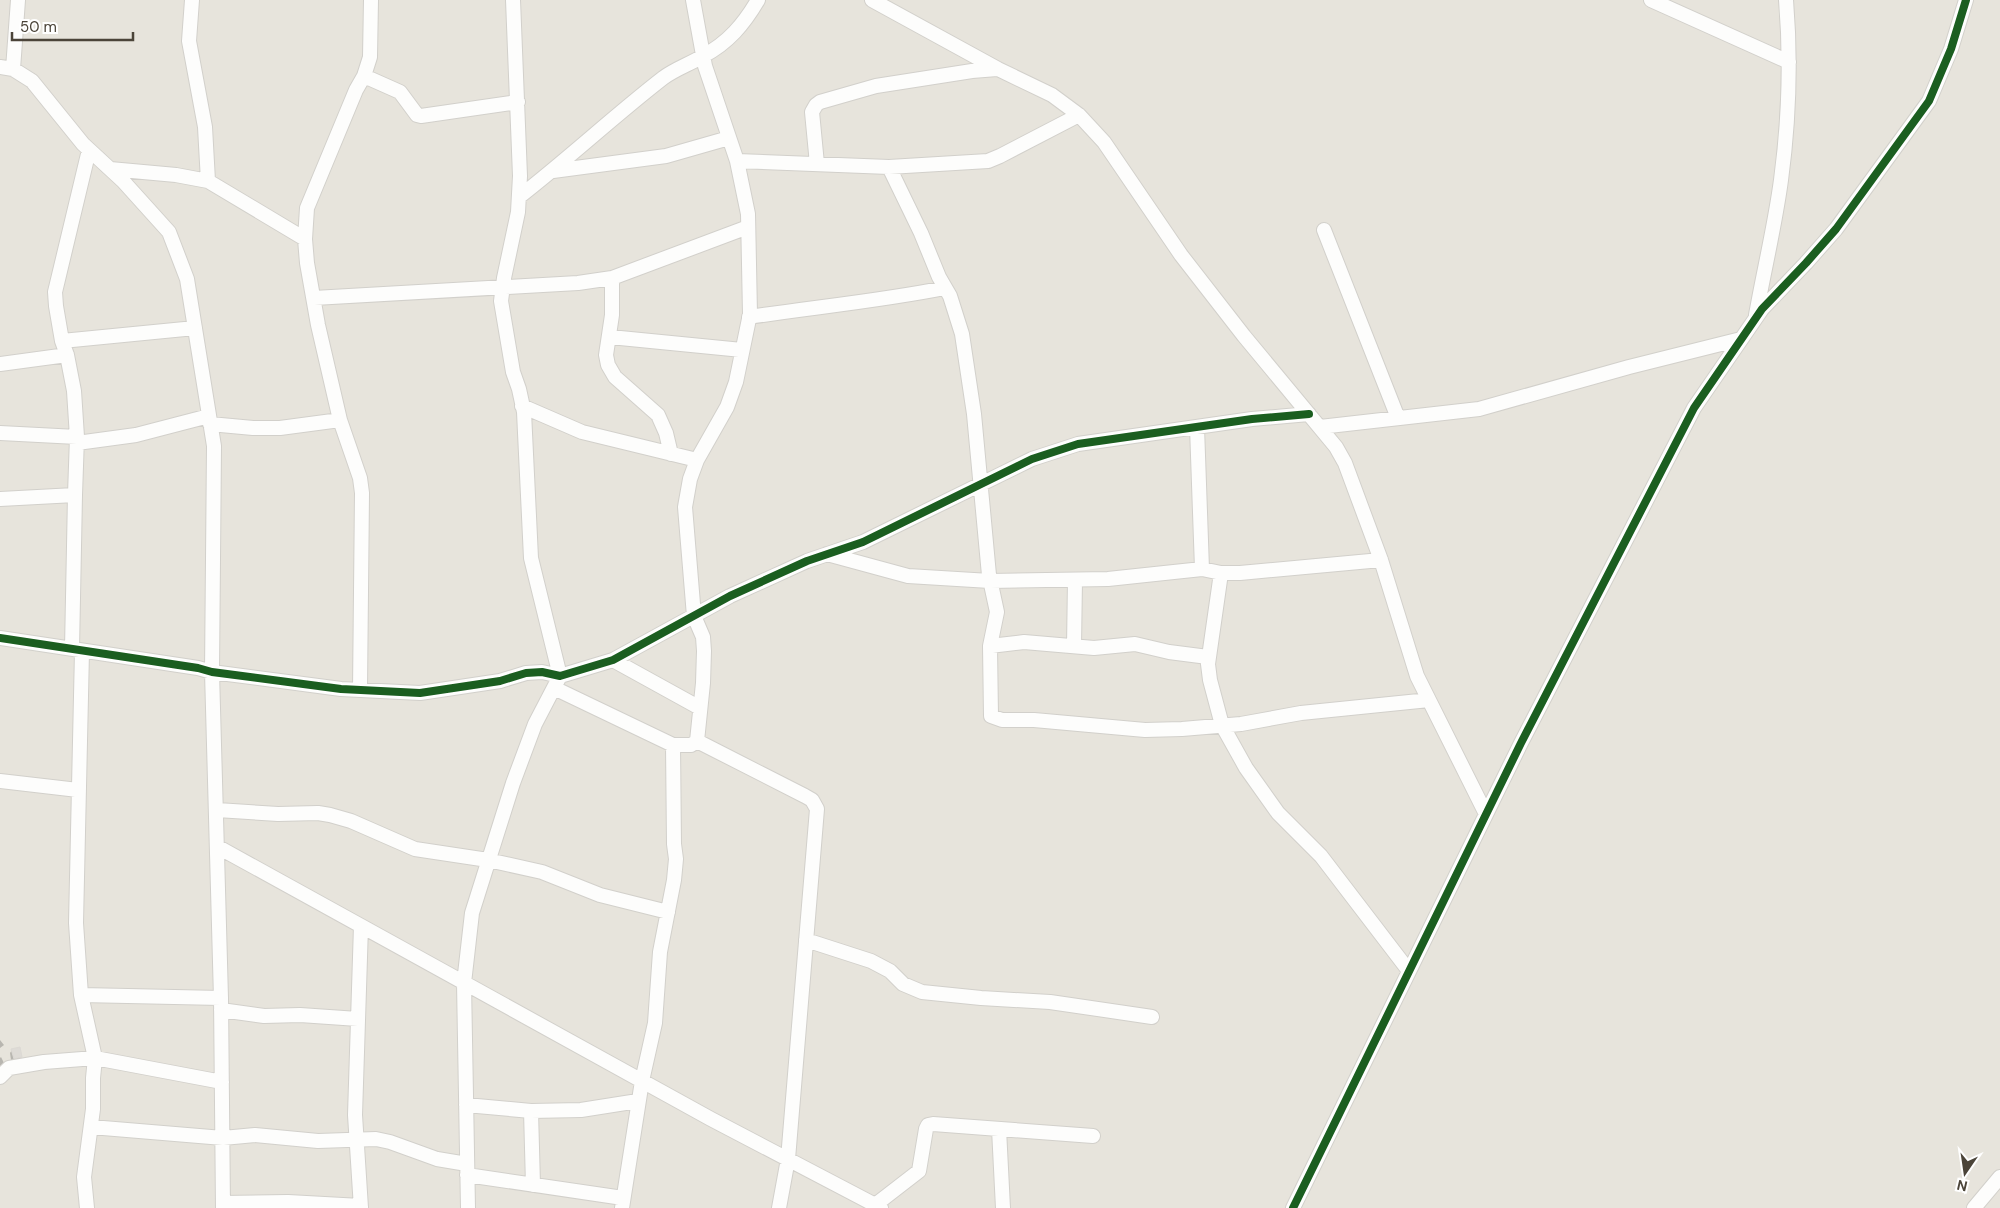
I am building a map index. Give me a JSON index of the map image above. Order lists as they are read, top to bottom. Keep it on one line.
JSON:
{"scale_bar":"50 m","north":"bottom"}
